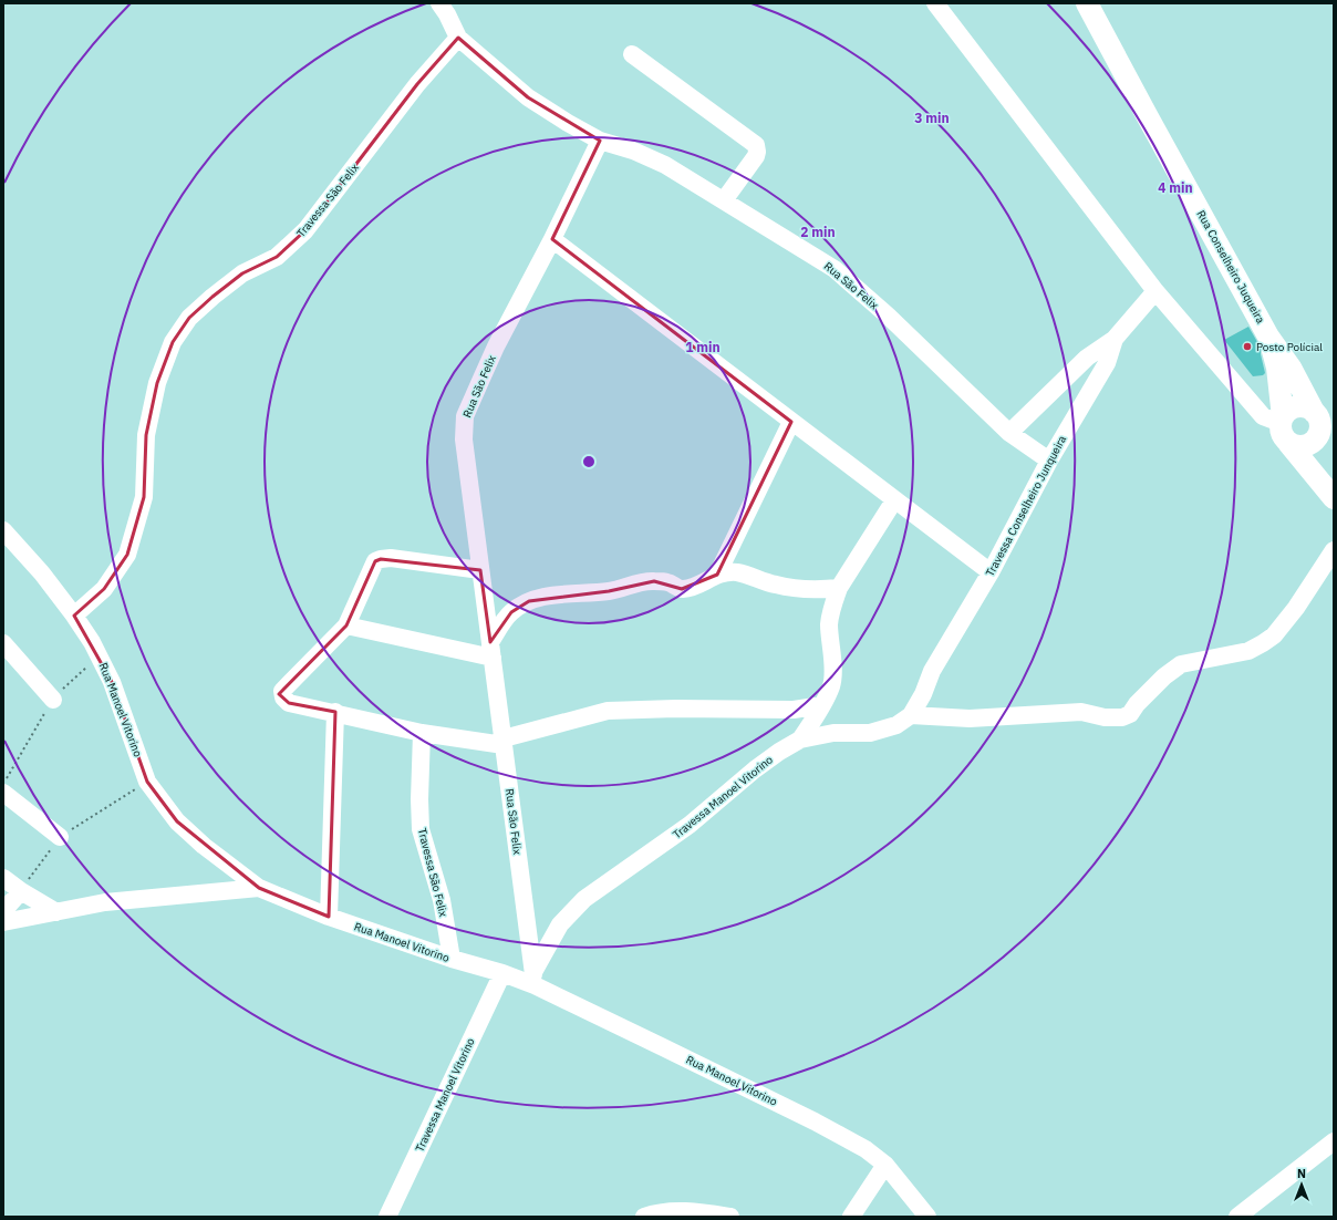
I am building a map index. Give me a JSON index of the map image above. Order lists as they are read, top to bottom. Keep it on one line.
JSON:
{"streets":{"main road":["Rua Conselheiro Juqueira"],"street":["Travessa São Felix","Rua São Felix","Travessa Conselheiro Junqueira","Rua Manoel Vitorino","Travessa Manoel Vitorino"]},"crossings":[["Travessa São Felix","Rua São Felix"],["Travessa São Felix","Rua Manoel Vitorino"],["Rua São Felix","Travessa Conselheiro Junqueira"],["Rua São Felix","Rua Manoel Vitorino"],["Rua São Felix","Travessa Manoel Vitorino"],["Travessa Conselheiro Junqueira","Travessa Manoel Vitorino"],["Rua Manoel Vitorino","Travessa Manoel Vitorino"]],"places":["Posto Polícial"],"north":"top","rings":["3 min","4 min","2 min","1 min"]}
